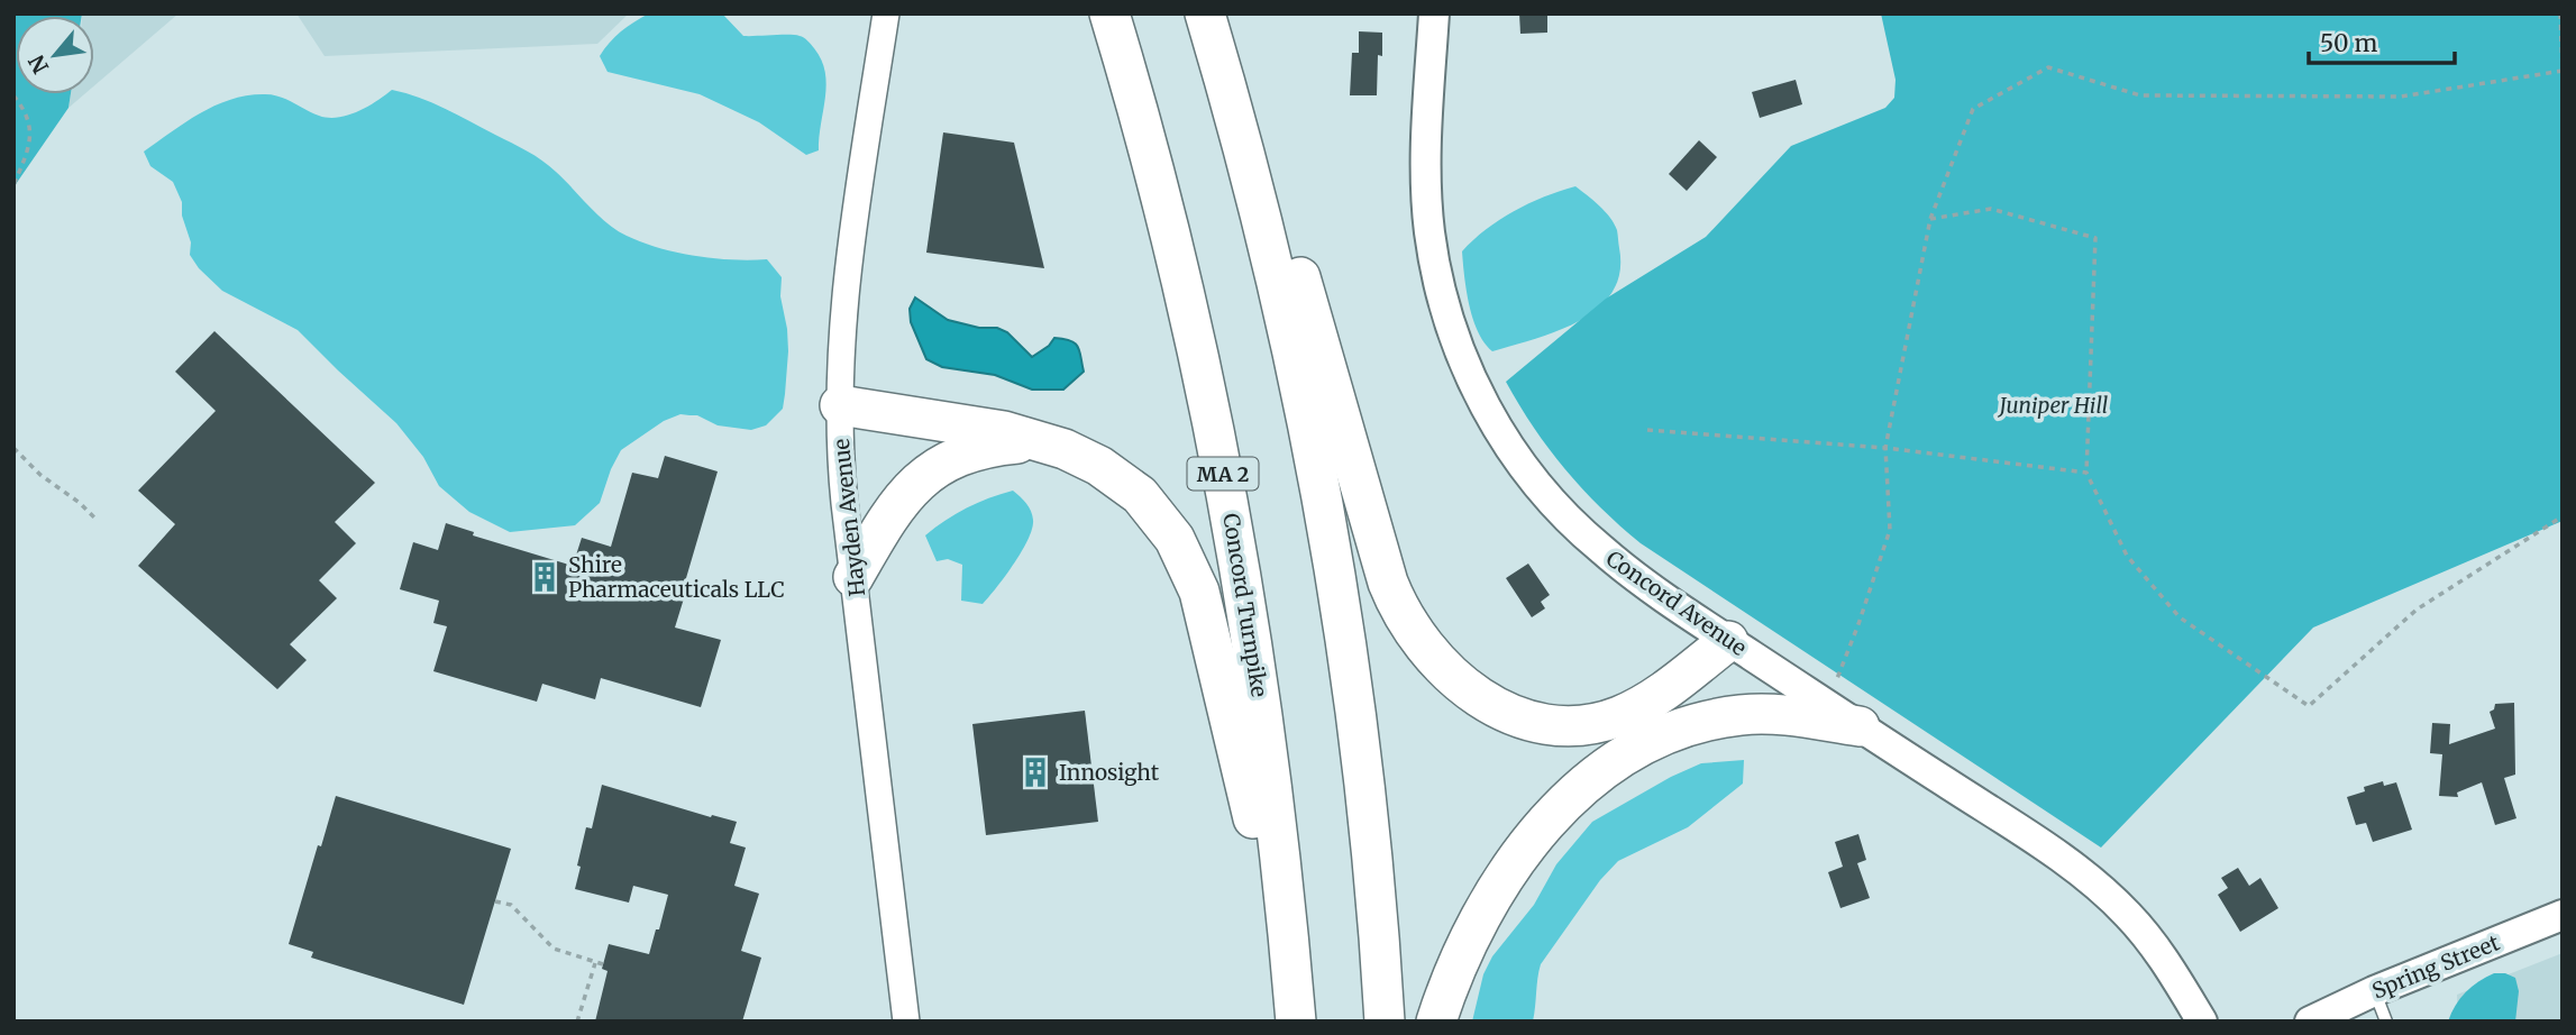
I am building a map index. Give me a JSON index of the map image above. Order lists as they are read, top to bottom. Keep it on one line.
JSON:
{"streets":{"highway":["MA 2","Concord Turnpike"],"main road":["Concord Avenue","Spring Street"],"street":["Hayden Avenue"]},"parks":["Juniper Hill"],"places":{"building":["Shire Pharmaceuticals LLC","Innosight"]},"scale_bar":"50 m","north":"bottom left"}
